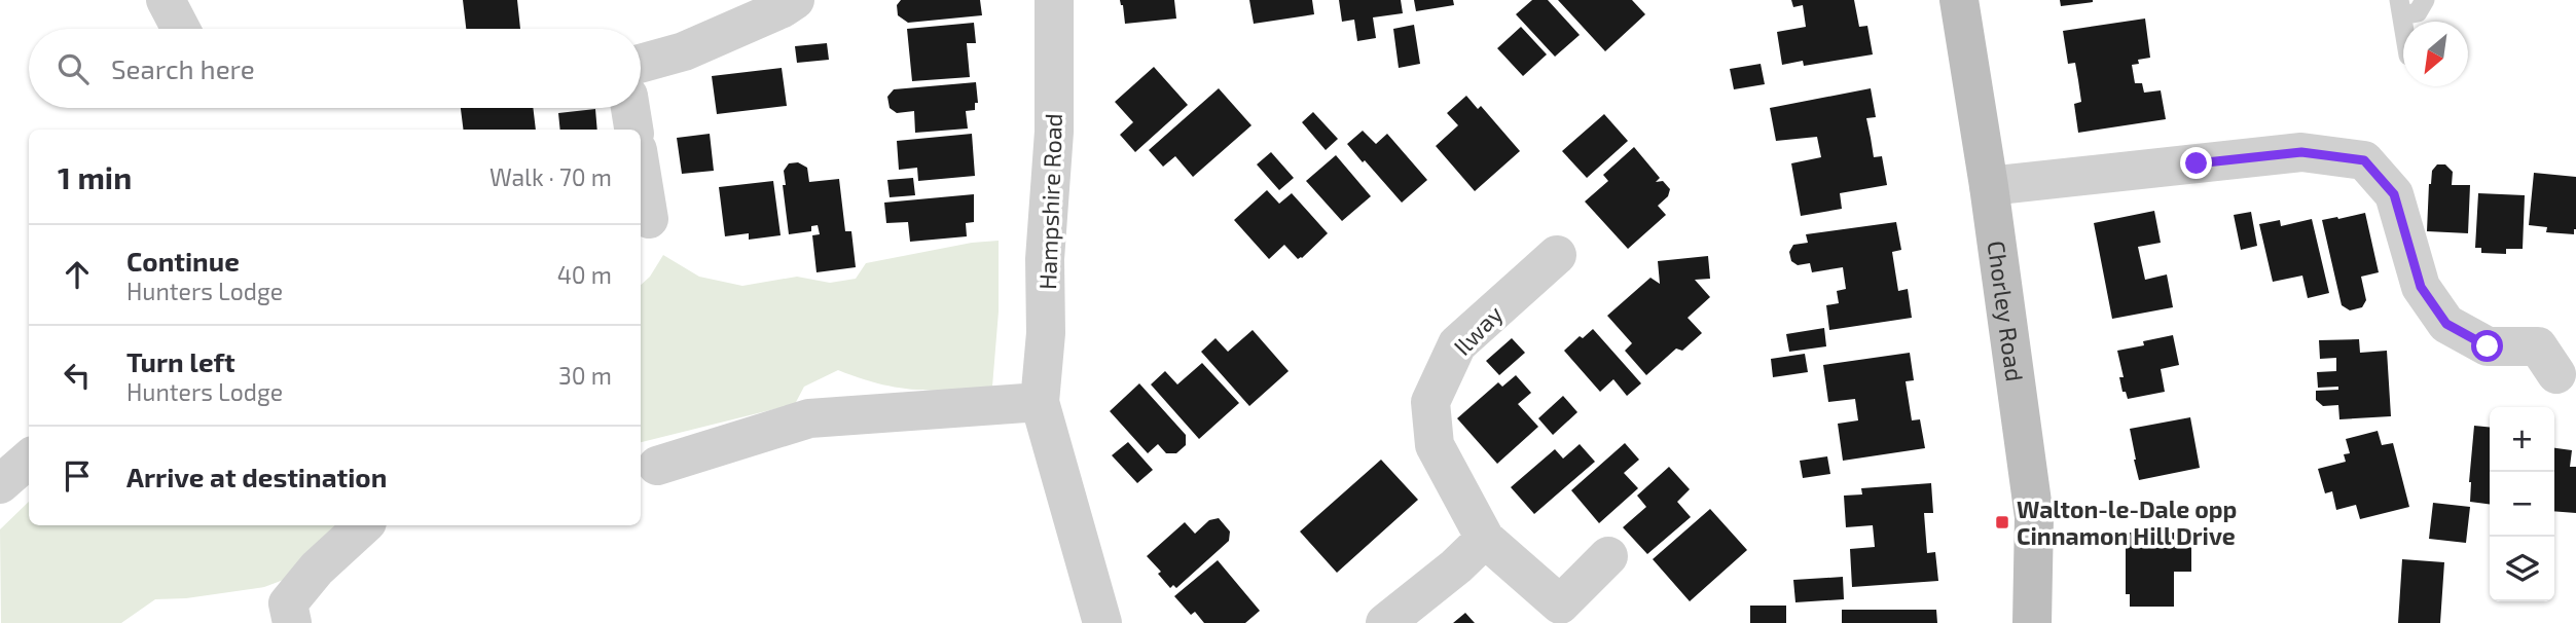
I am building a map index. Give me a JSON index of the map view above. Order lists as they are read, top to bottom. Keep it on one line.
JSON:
{"streets":{"main road":["Chorley Road"],"street":["Hampshire Road","Ilway"]},"places":{"transit":["Walton-le-Dale opp Cinnamon Hill Drive"]},"north":"bottom left","page":{"search":"Search here","heading":["1 min","Walk · 70 m"],"list":[["Continue","Hunters Lodge","40 m"],["Turn left","Hunters Lodge","30 m"],"Arrive at destination"],"map_buttons":["+","−"]}}
